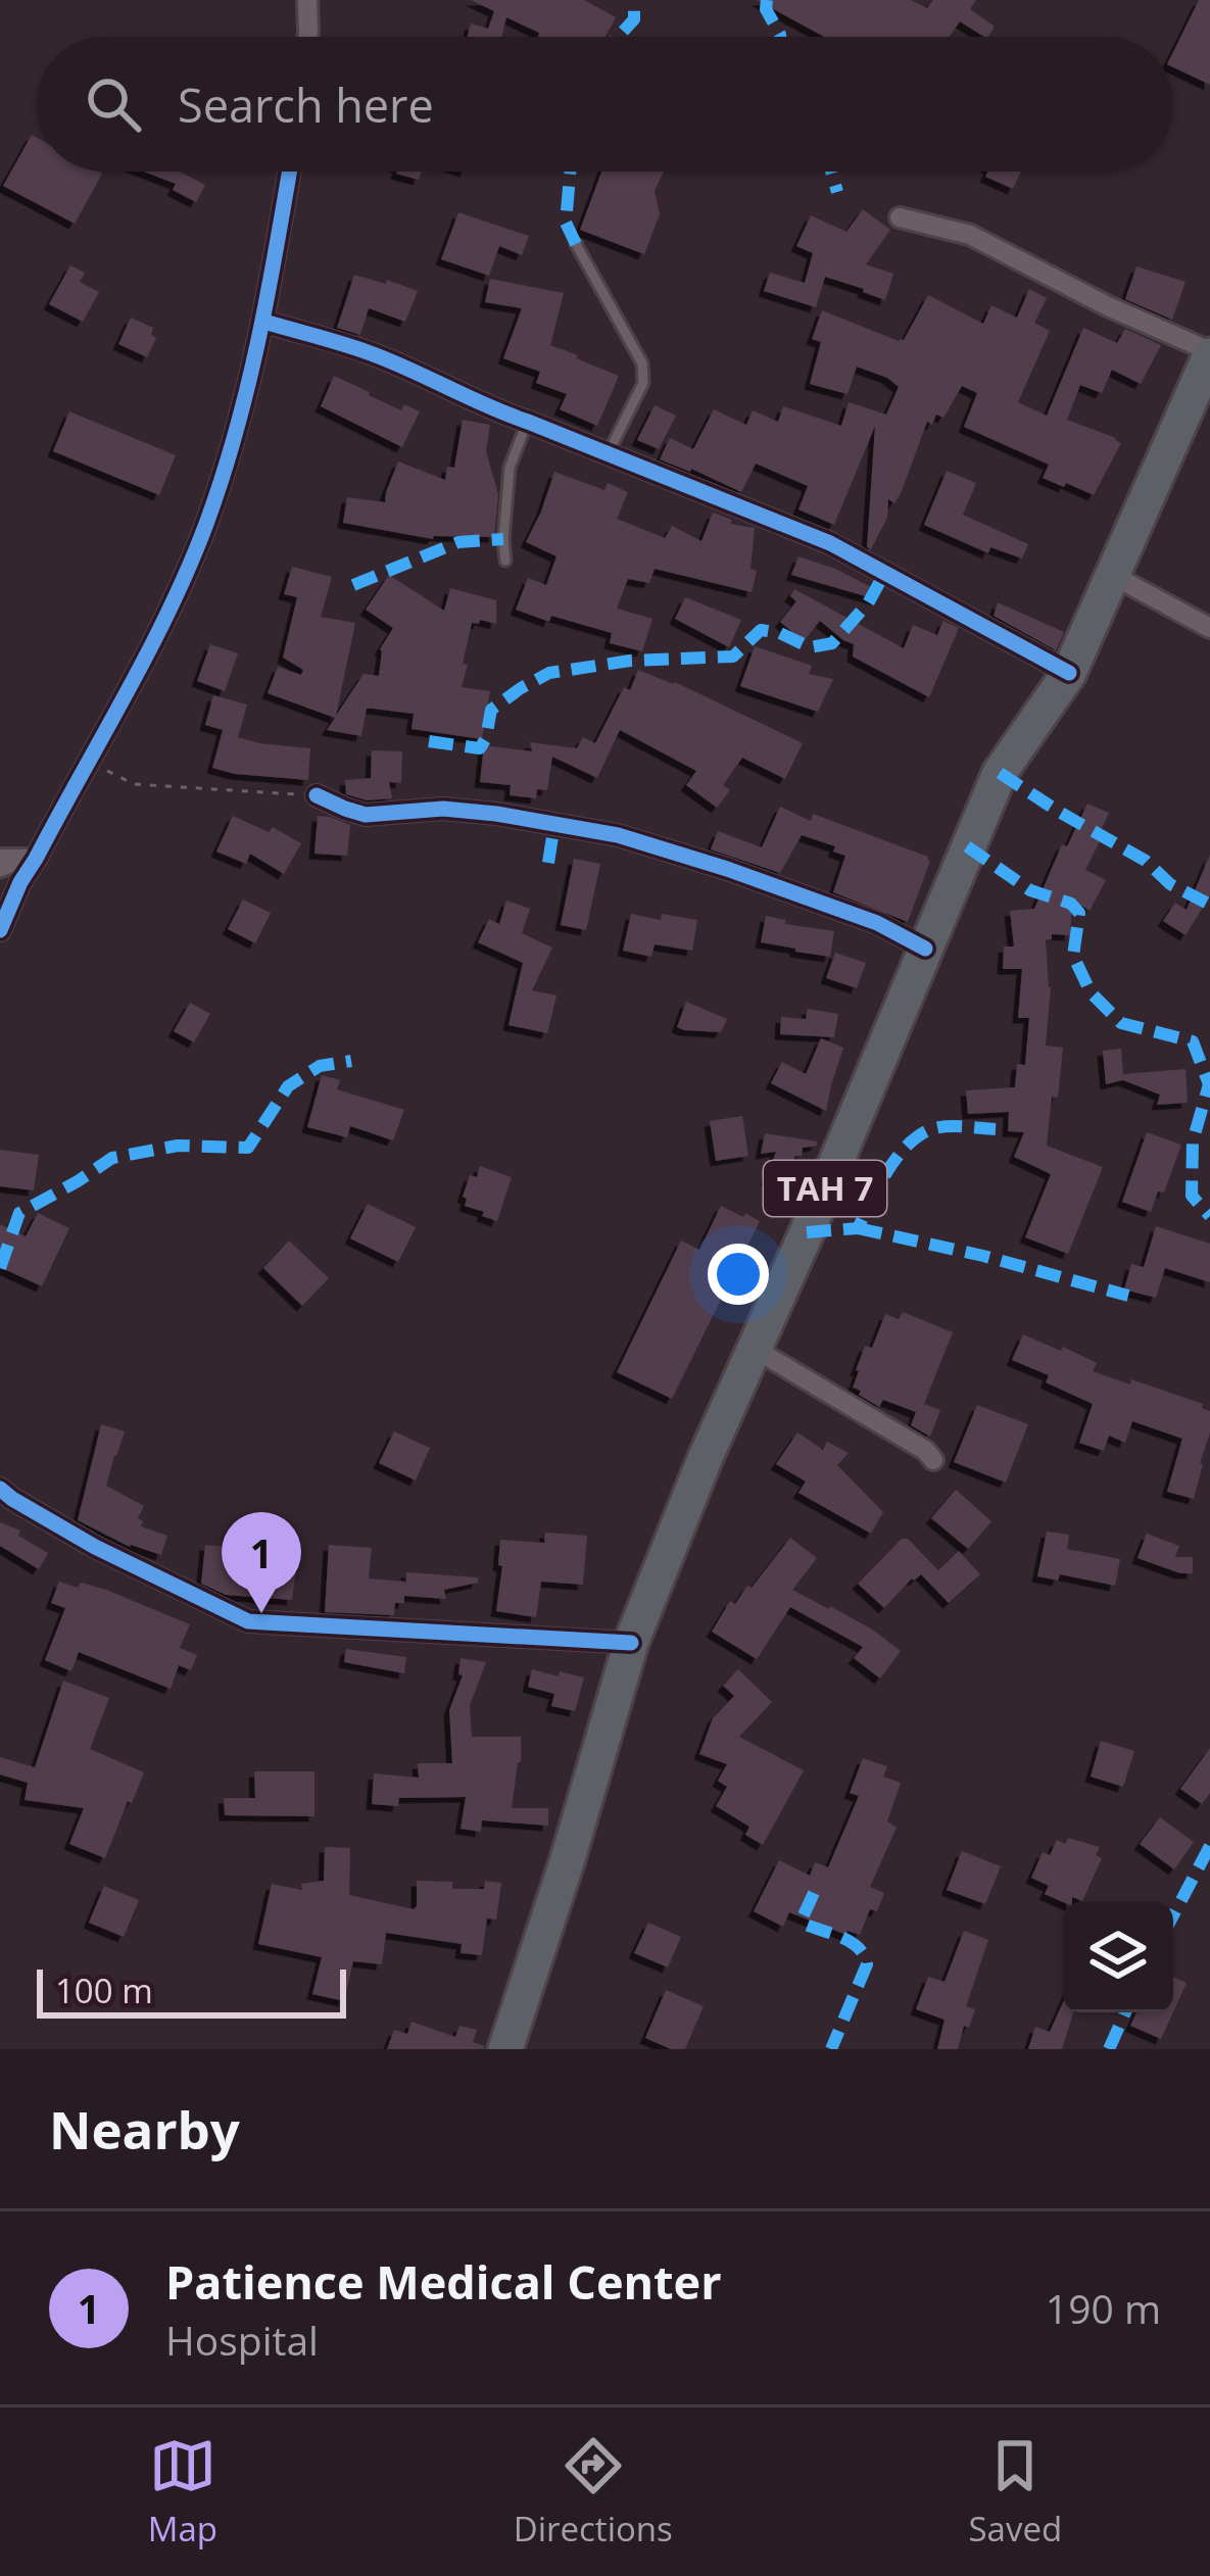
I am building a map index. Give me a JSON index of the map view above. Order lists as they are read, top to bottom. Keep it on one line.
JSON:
{"streets":{"highway":["TAH 7"]},"scale_bar":"100 m","page":{"search":"Search here","pins":"1","scale":"100 m","heading":"Nearby","list":[{"mark":"1","name":"Patience Medical Center","note":"Hospital","value":"190 m"}],"nav":["Map","Directions","Saved"]}}
